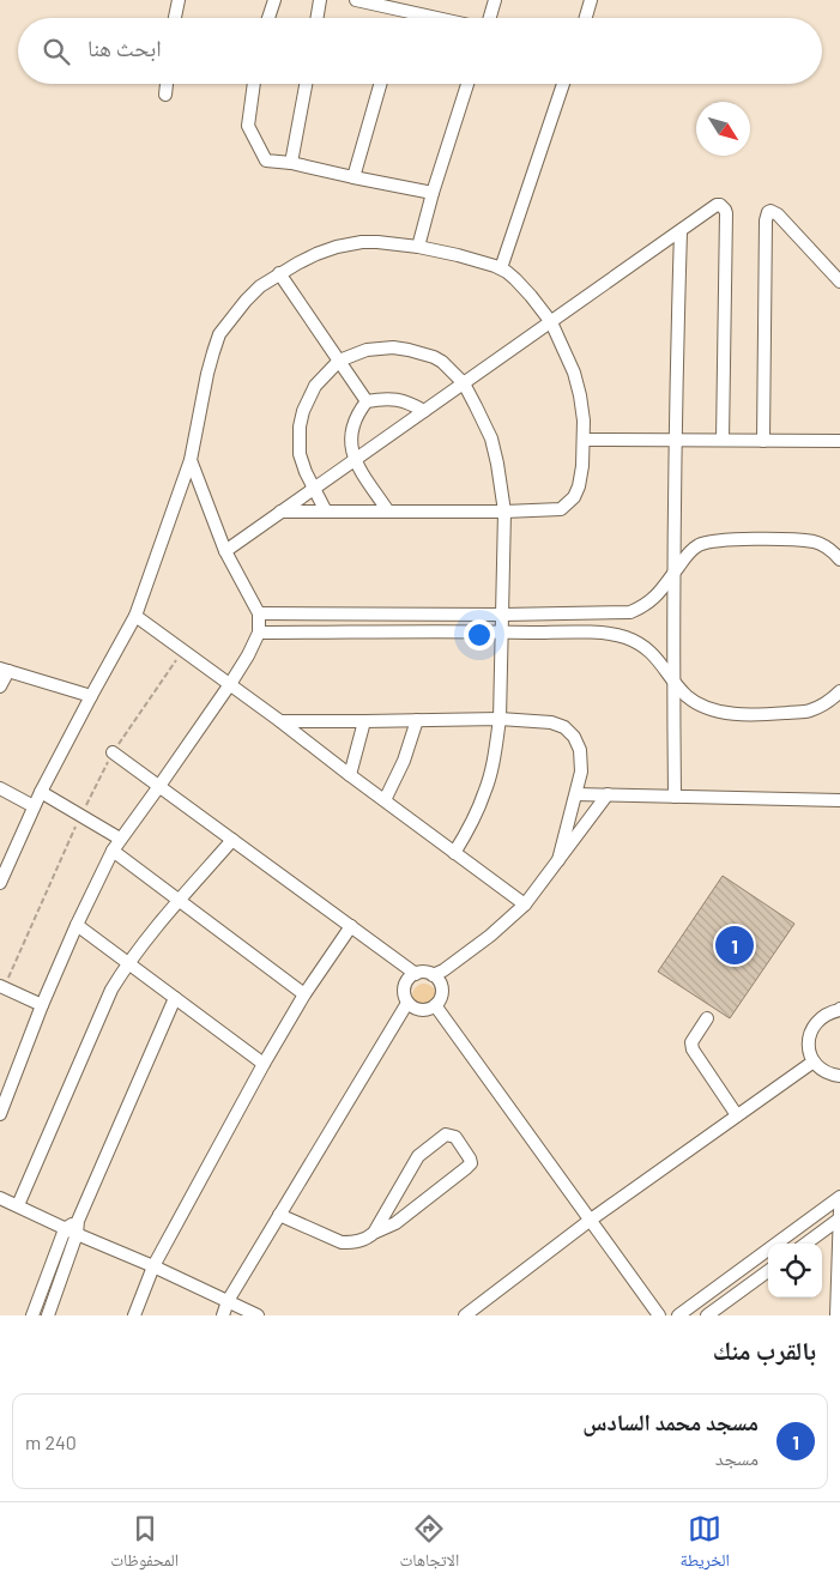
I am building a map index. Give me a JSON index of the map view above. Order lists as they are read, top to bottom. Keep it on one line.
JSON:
{"north":"bottom right","page":{"search":"ابحث هنا","pins":"1","heading":"بالقرب منك","list":[{"mark":"1","name":"مسجد محمد السادس","note":"مسجد","value":"240 m"}],"nav":["الخريطة","الاتجاهات","المحفوظات"]}}
